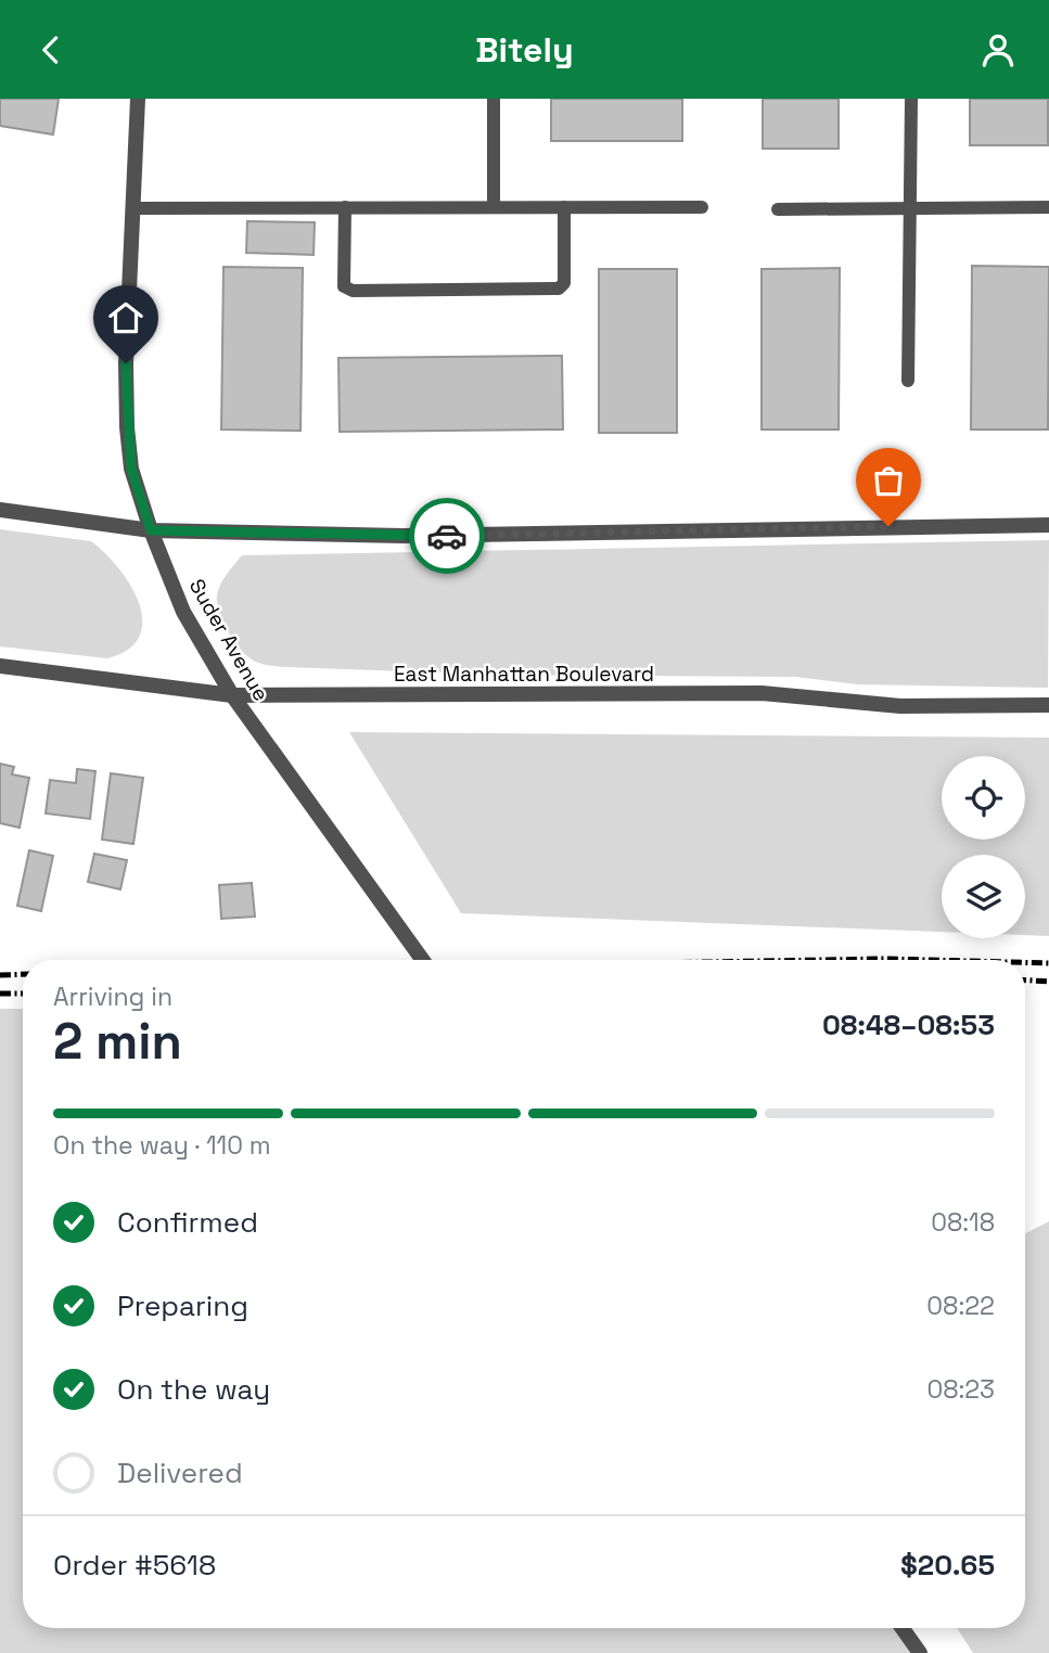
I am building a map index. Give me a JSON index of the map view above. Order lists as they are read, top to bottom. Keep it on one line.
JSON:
{"streets":{"street":["Suder Avenue","East Manhattan Boulevard"]},"crossings":[["Suder Avenue","East Manhattan Boulevard"]],"page":{"header":"Bitely","heading":["2 min","Arriving in","08:48–08:53"],"panel":["Order #5618","$20.65"],"bar":"On the way · 110 m","list":[["Confirmed","08:18"],["Preparing","08:22"],["On the way","08:23"],"Delivered"]}}
